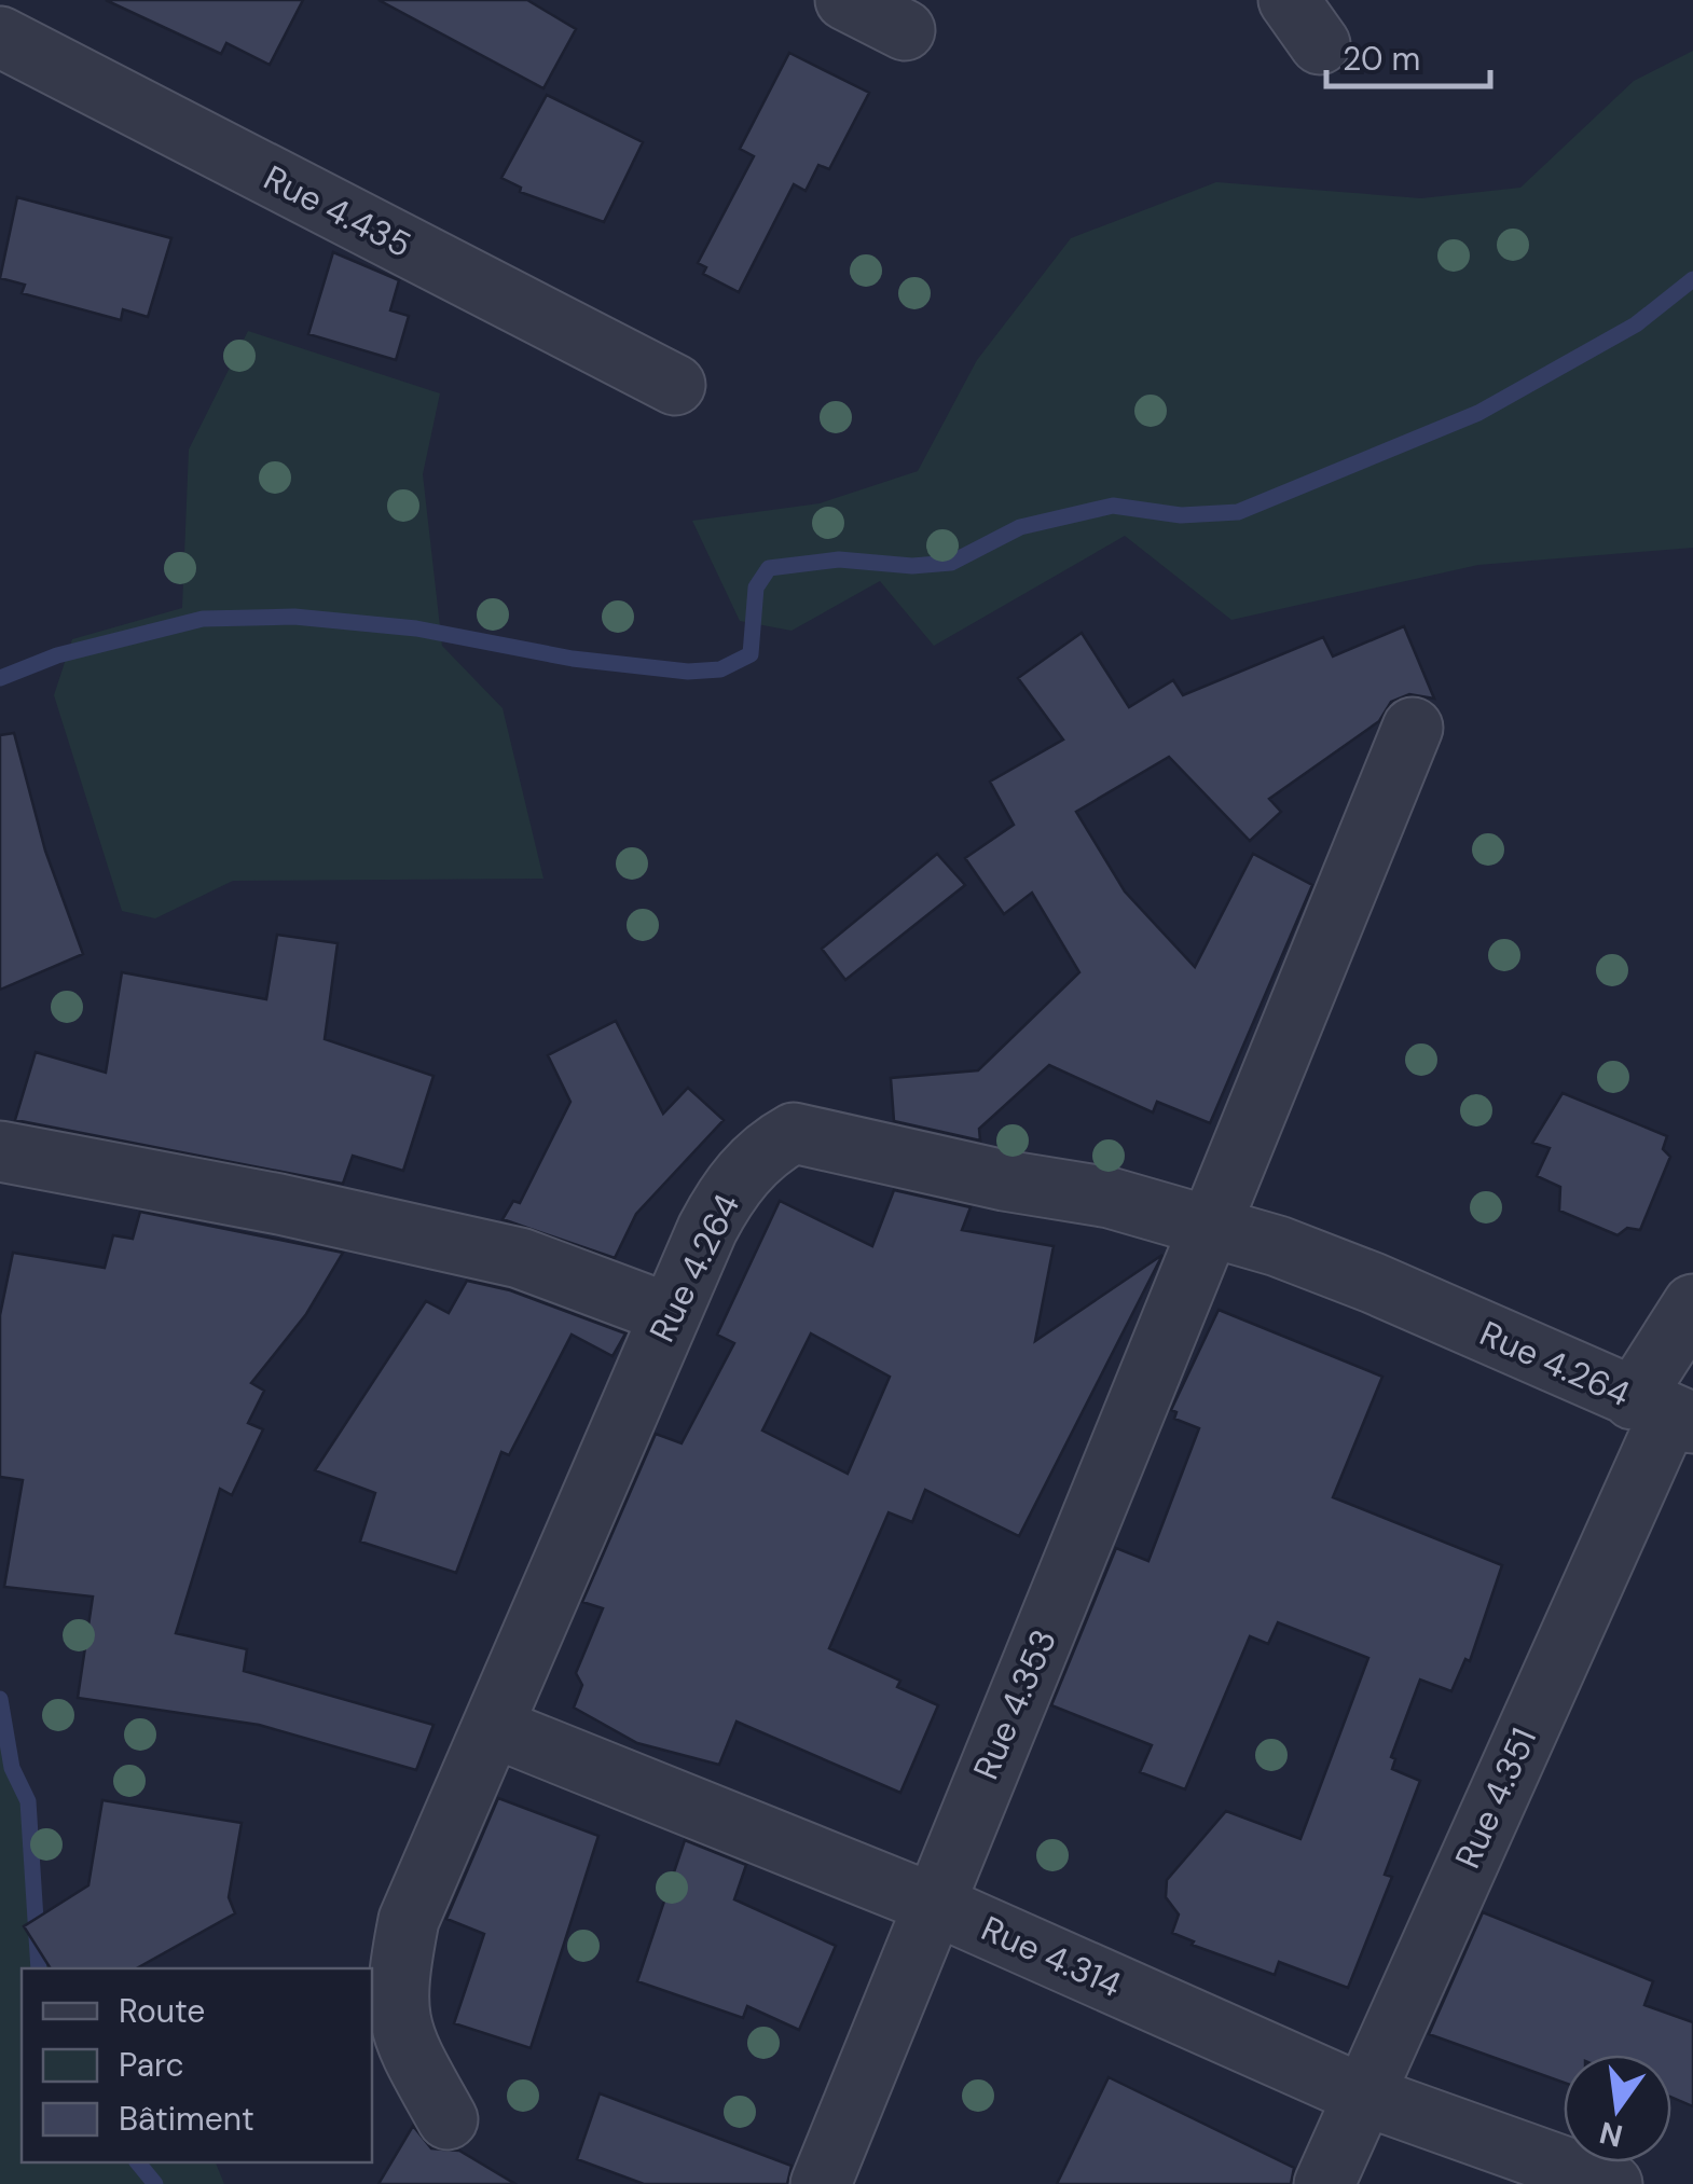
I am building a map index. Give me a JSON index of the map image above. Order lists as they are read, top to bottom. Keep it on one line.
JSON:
{"streets":{"street":["Rue 4.435","Rue 4.264","Rue 4.353","Rue 4.351","Rue 4.314"]},"crossings":[["Rue 4.264","Rue 4.353"],["Rue 4.264","Rue 4.351"],["Rue 4.264","Rue 4.314"],["Rue 4.353","Rue 4.314"],["Rue 4.351","Rue 4.314"]],"legend":["Route","Parc","Bâtiment"],"scale_bar":"20 m","north":"bottom"}
